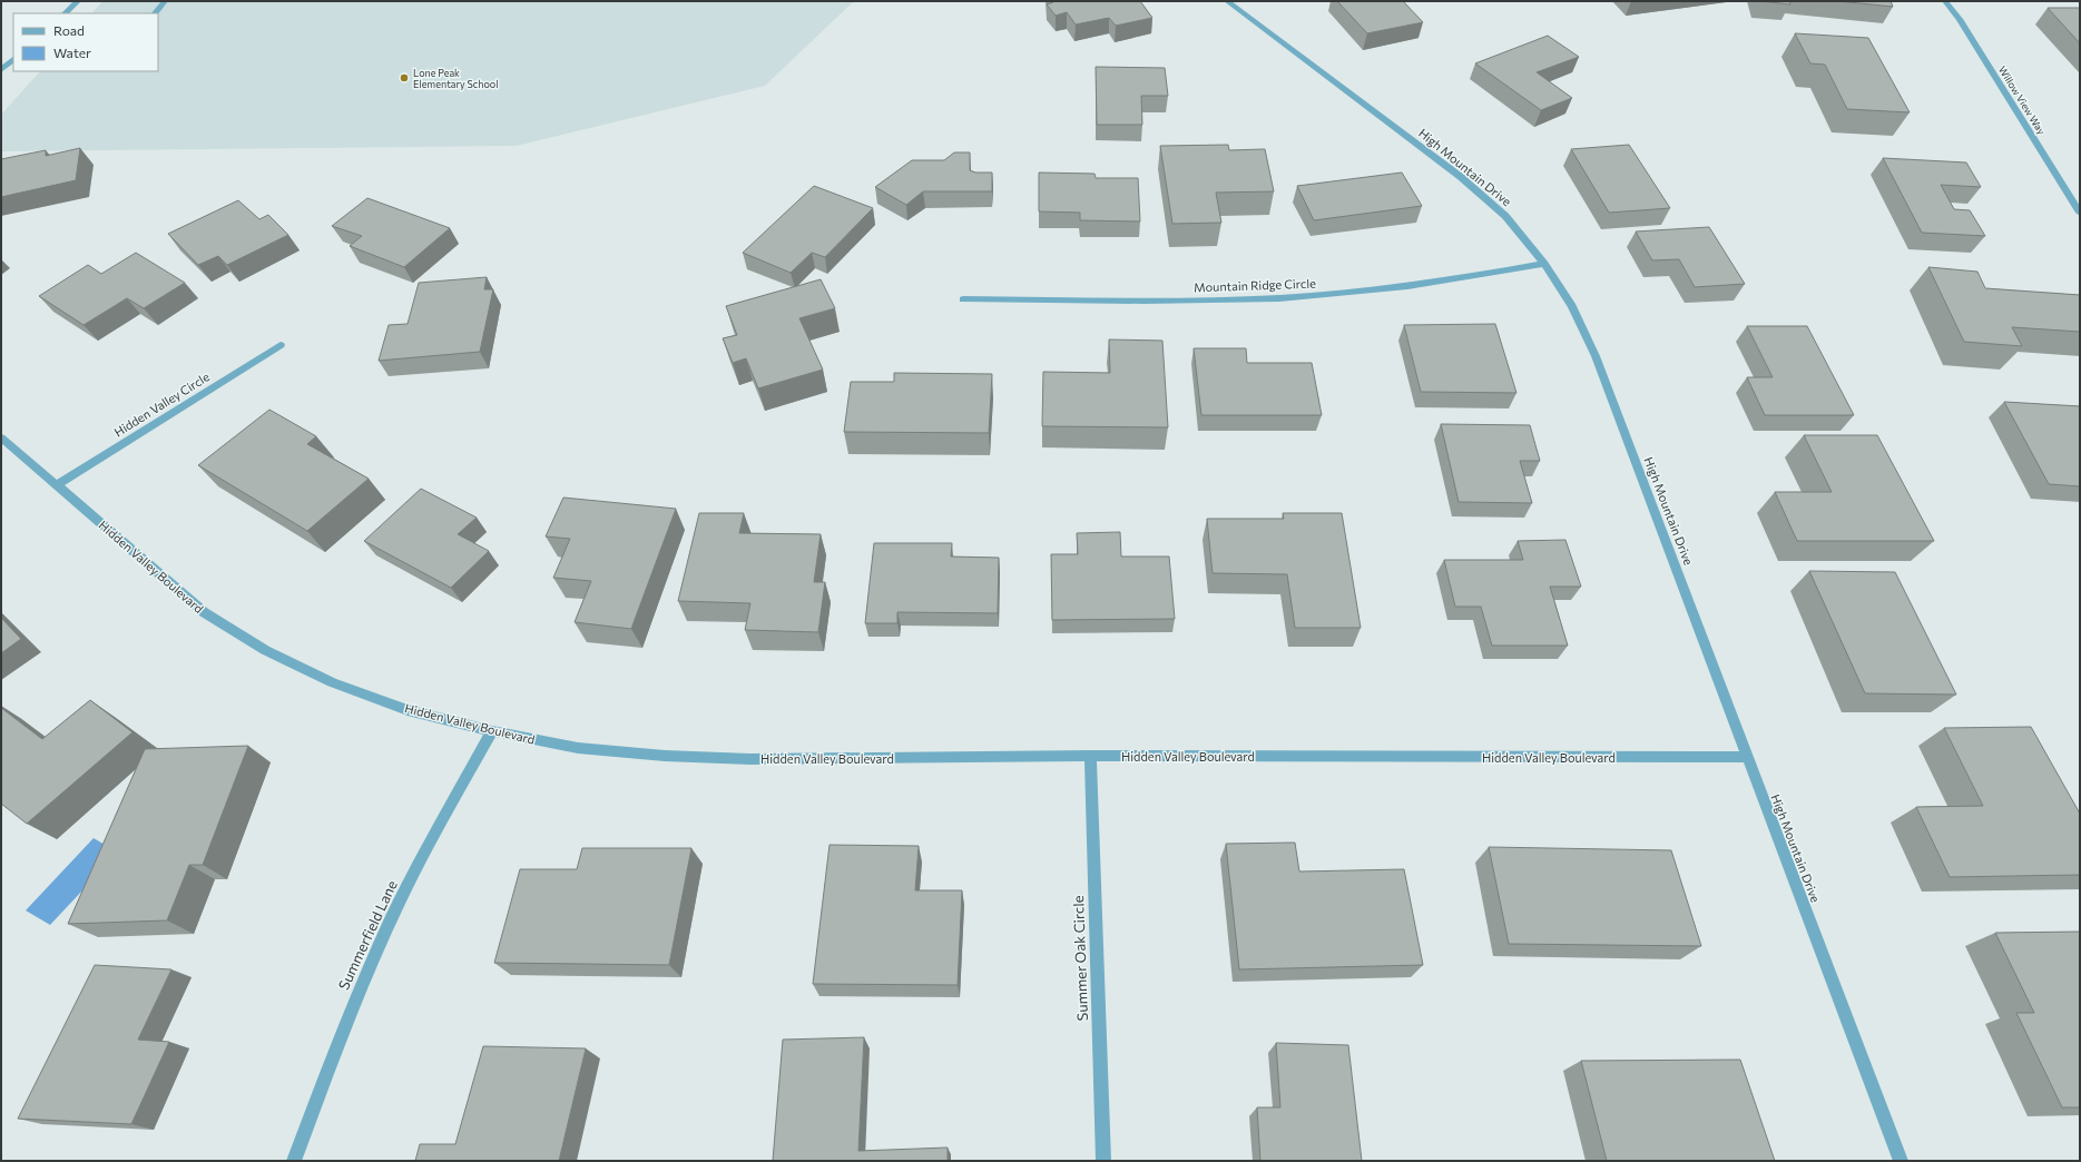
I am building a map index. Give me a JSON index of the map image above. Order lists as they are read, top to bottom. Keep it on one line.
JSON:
{"streets":{"street":["Willow View Way","High Mountain Drive","Mountain Ridge Circle","Hidden Valley Circle","Hidden Valley Boulevard","Summerfield Lane","Summer Oak Circle"]},"crossings":[["High Mountain Drive","Mountain Ridge Circle"],["High Mountain Drive","Hidden Valley Boulevard"],["Hidden Valley Circle","Hidden Valley Boulevard"],["Hidden Valley Boulevard","Summerfield Lane"],["Hidden Valley Boulevard","Summer Oak Circle"]],"places":["Lone Peak Elementary School"],"legend":["Road","Water"]}
